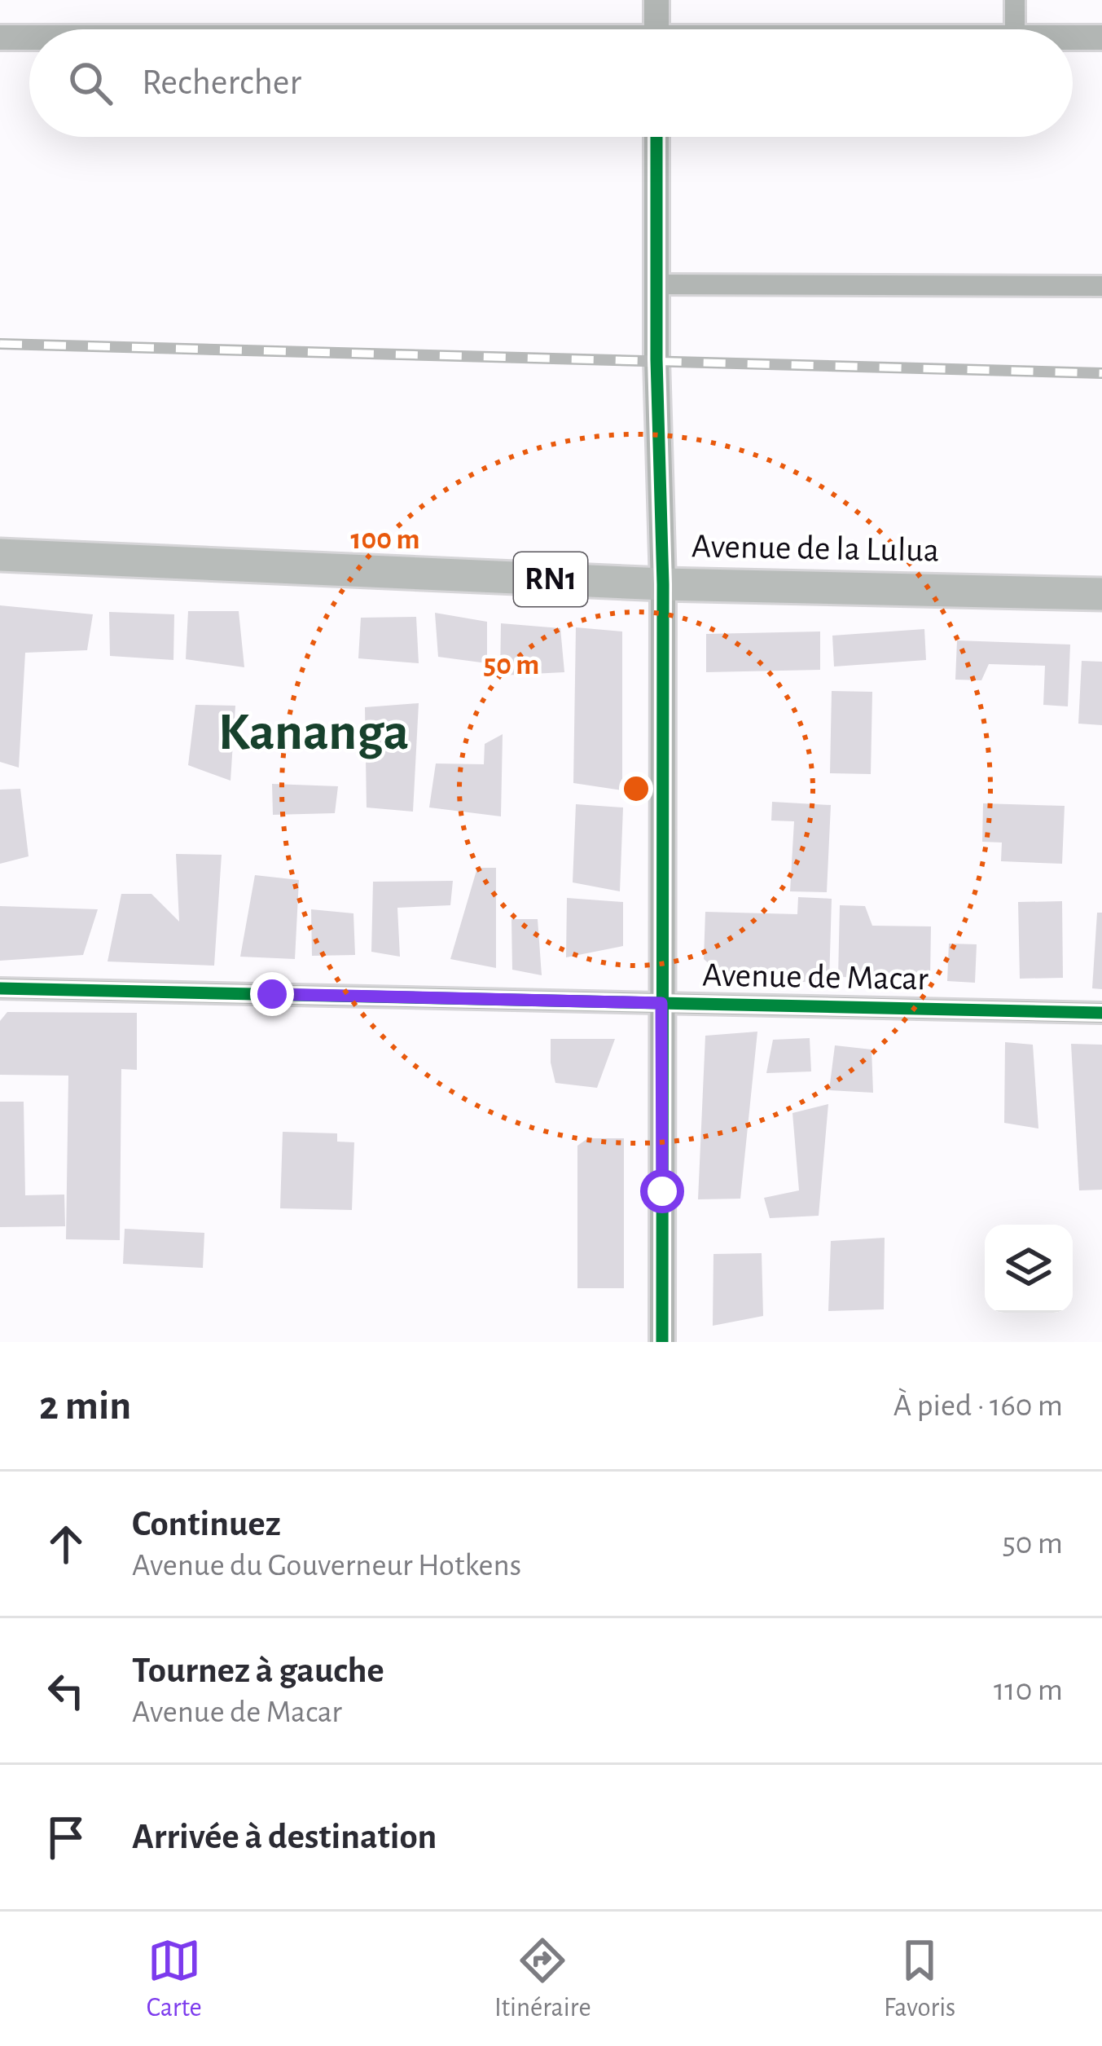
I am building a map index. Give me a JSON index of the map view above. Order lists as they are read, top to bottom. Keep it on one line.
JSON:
{"streets":{"highway":["Avenue de la Lulua","RN1"],"street":["Avenue de Macar"]},"districts":["Kananga"],"page":{"search":"Rechercher","heading":["2 min","À pied · 160 m"],"list":[["Continuez","Avenue du Gouverneur Hotkens","50 m"],["Tournez à gauche","Avenue de Macar","110 m"],"Arrivée à destination"],"nav":["Carte","Itinéraire","Favoris"]},"rings":["100 m","50 m"]}
